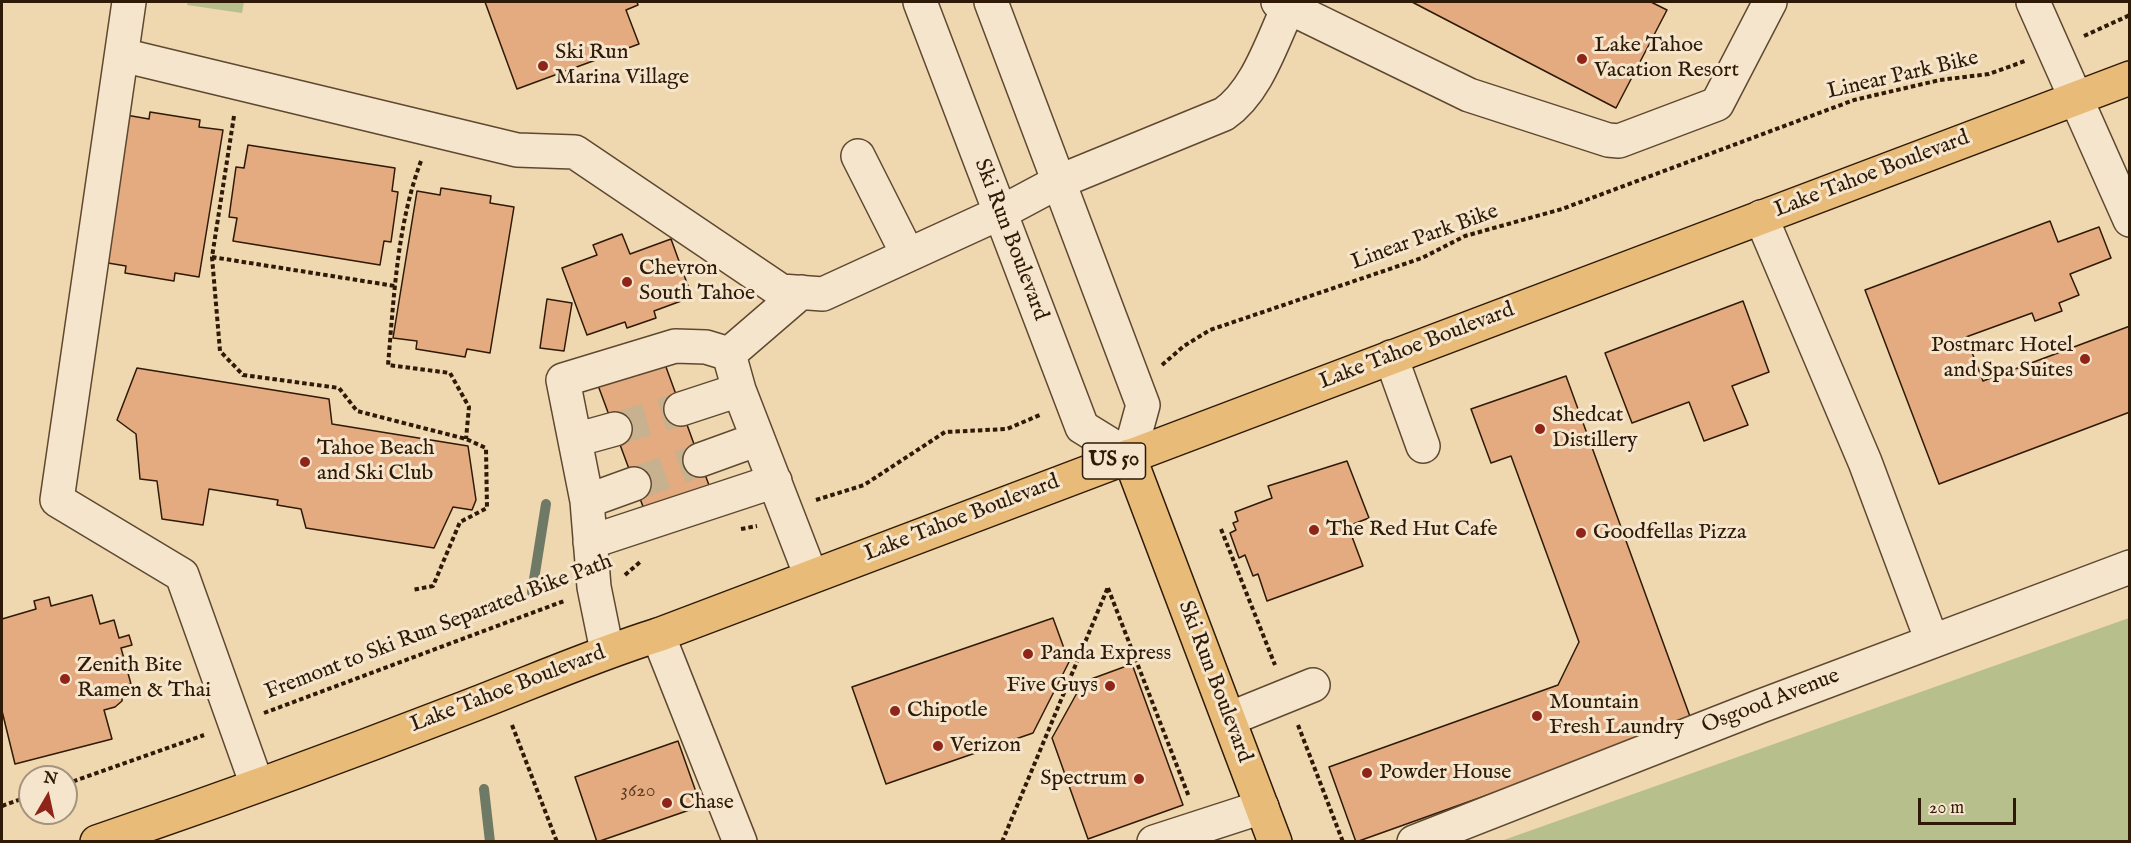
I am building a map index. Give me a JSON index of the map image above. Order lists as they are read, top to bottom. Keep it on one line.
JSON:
{"streets":{"main road":["Lake Tahoe Boulevard","Ski Run Boulevard","US 50"],"street":["Osgood Avenue"],"path":["Linear Park Bike","Fremont to Ski Run Separated Bike Path"]},"crossings":[["Lake Tahoe Boulevard","Ski Run Boulevard"]],"places":["Lake Tahoe Vacation Resort","Ski Run Marina Village","Chevron South Tahoe","Postmarc Hotel and Spa Suites","Shedcat Distillery","Tahoe Beach and Ski Club","The Red Hut Cafe","Goodfellas Pizza","Panda Express","Zenith Bite Ramen & Thai","Five Guys","Chipotle","Mountain Fresh Laundry","Verizon","Powder House","Spectrum","Chase"],"house_numbers":["3620"],"scale_bar":"20 m","north":"top"}
